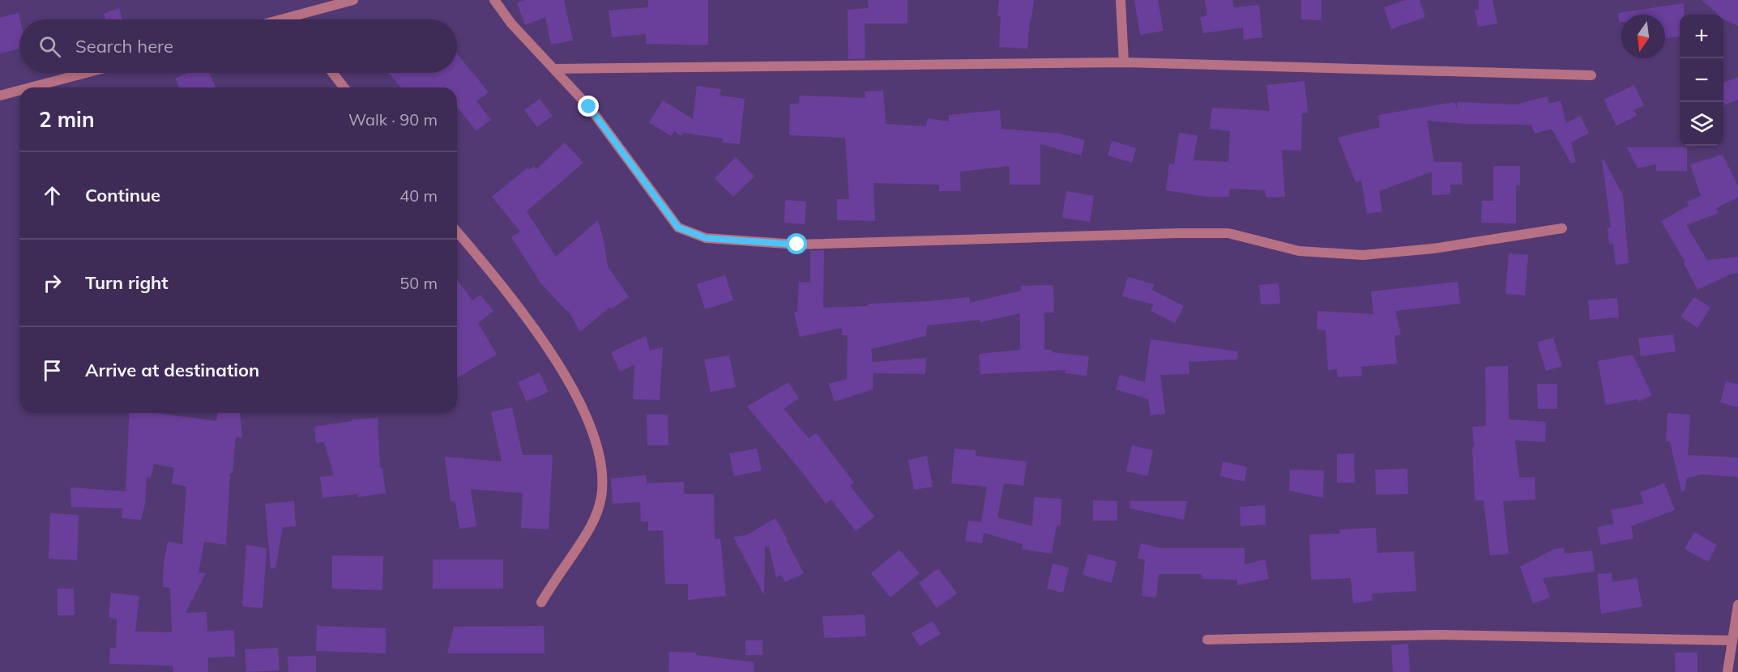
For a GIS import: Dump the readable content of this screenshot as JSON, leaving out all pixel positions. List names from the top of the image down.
{
  "north": "bottom",
  "page": {
    "map_buttons": ["+", "−"],
    "search": "Search here",
    "heading": ["2 min", "Walk · 90 m"],
    "list": [
      ["Continue", "40 m"],
      ["Turn right", "50 m"],
      "Arrive at destination"
    ]
  }
}
